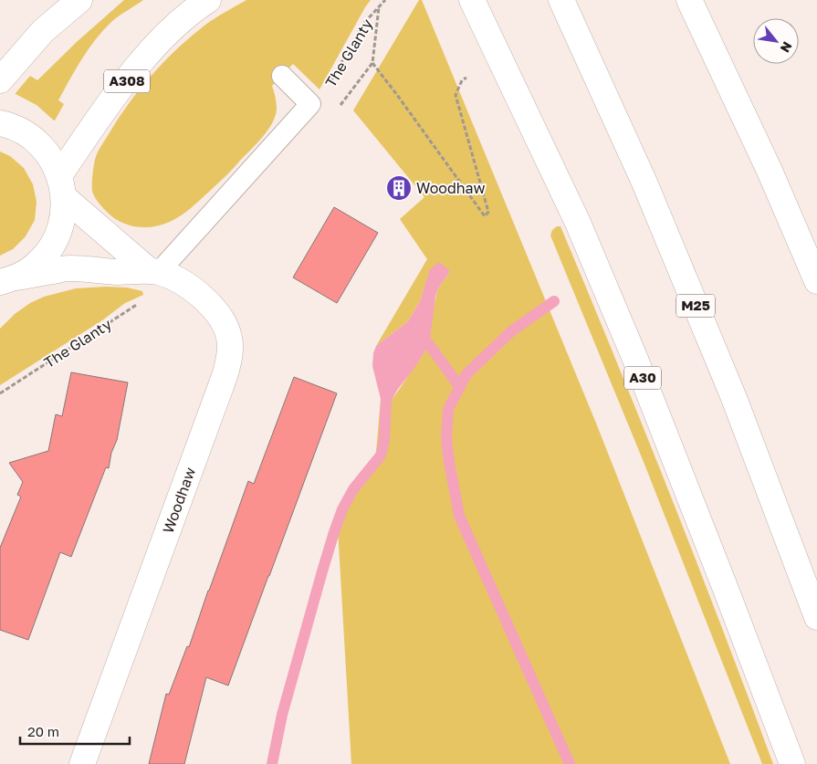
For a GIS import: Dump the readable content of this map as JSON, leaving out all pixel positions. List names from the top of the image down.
{
  "streets": {
    "main road": [
      "A308",
      "M25",
      "A30",
      "Woodhaw"
    ],
    "path": ["The Glanty"]
  },
  "crossings": [
    ["A308", "Woodhaw"]
  ],
  "places": {
    "building": ["Woodhaw"]
  },
  "scale_bar": "20 m",
  "north": "bottom right"
}
